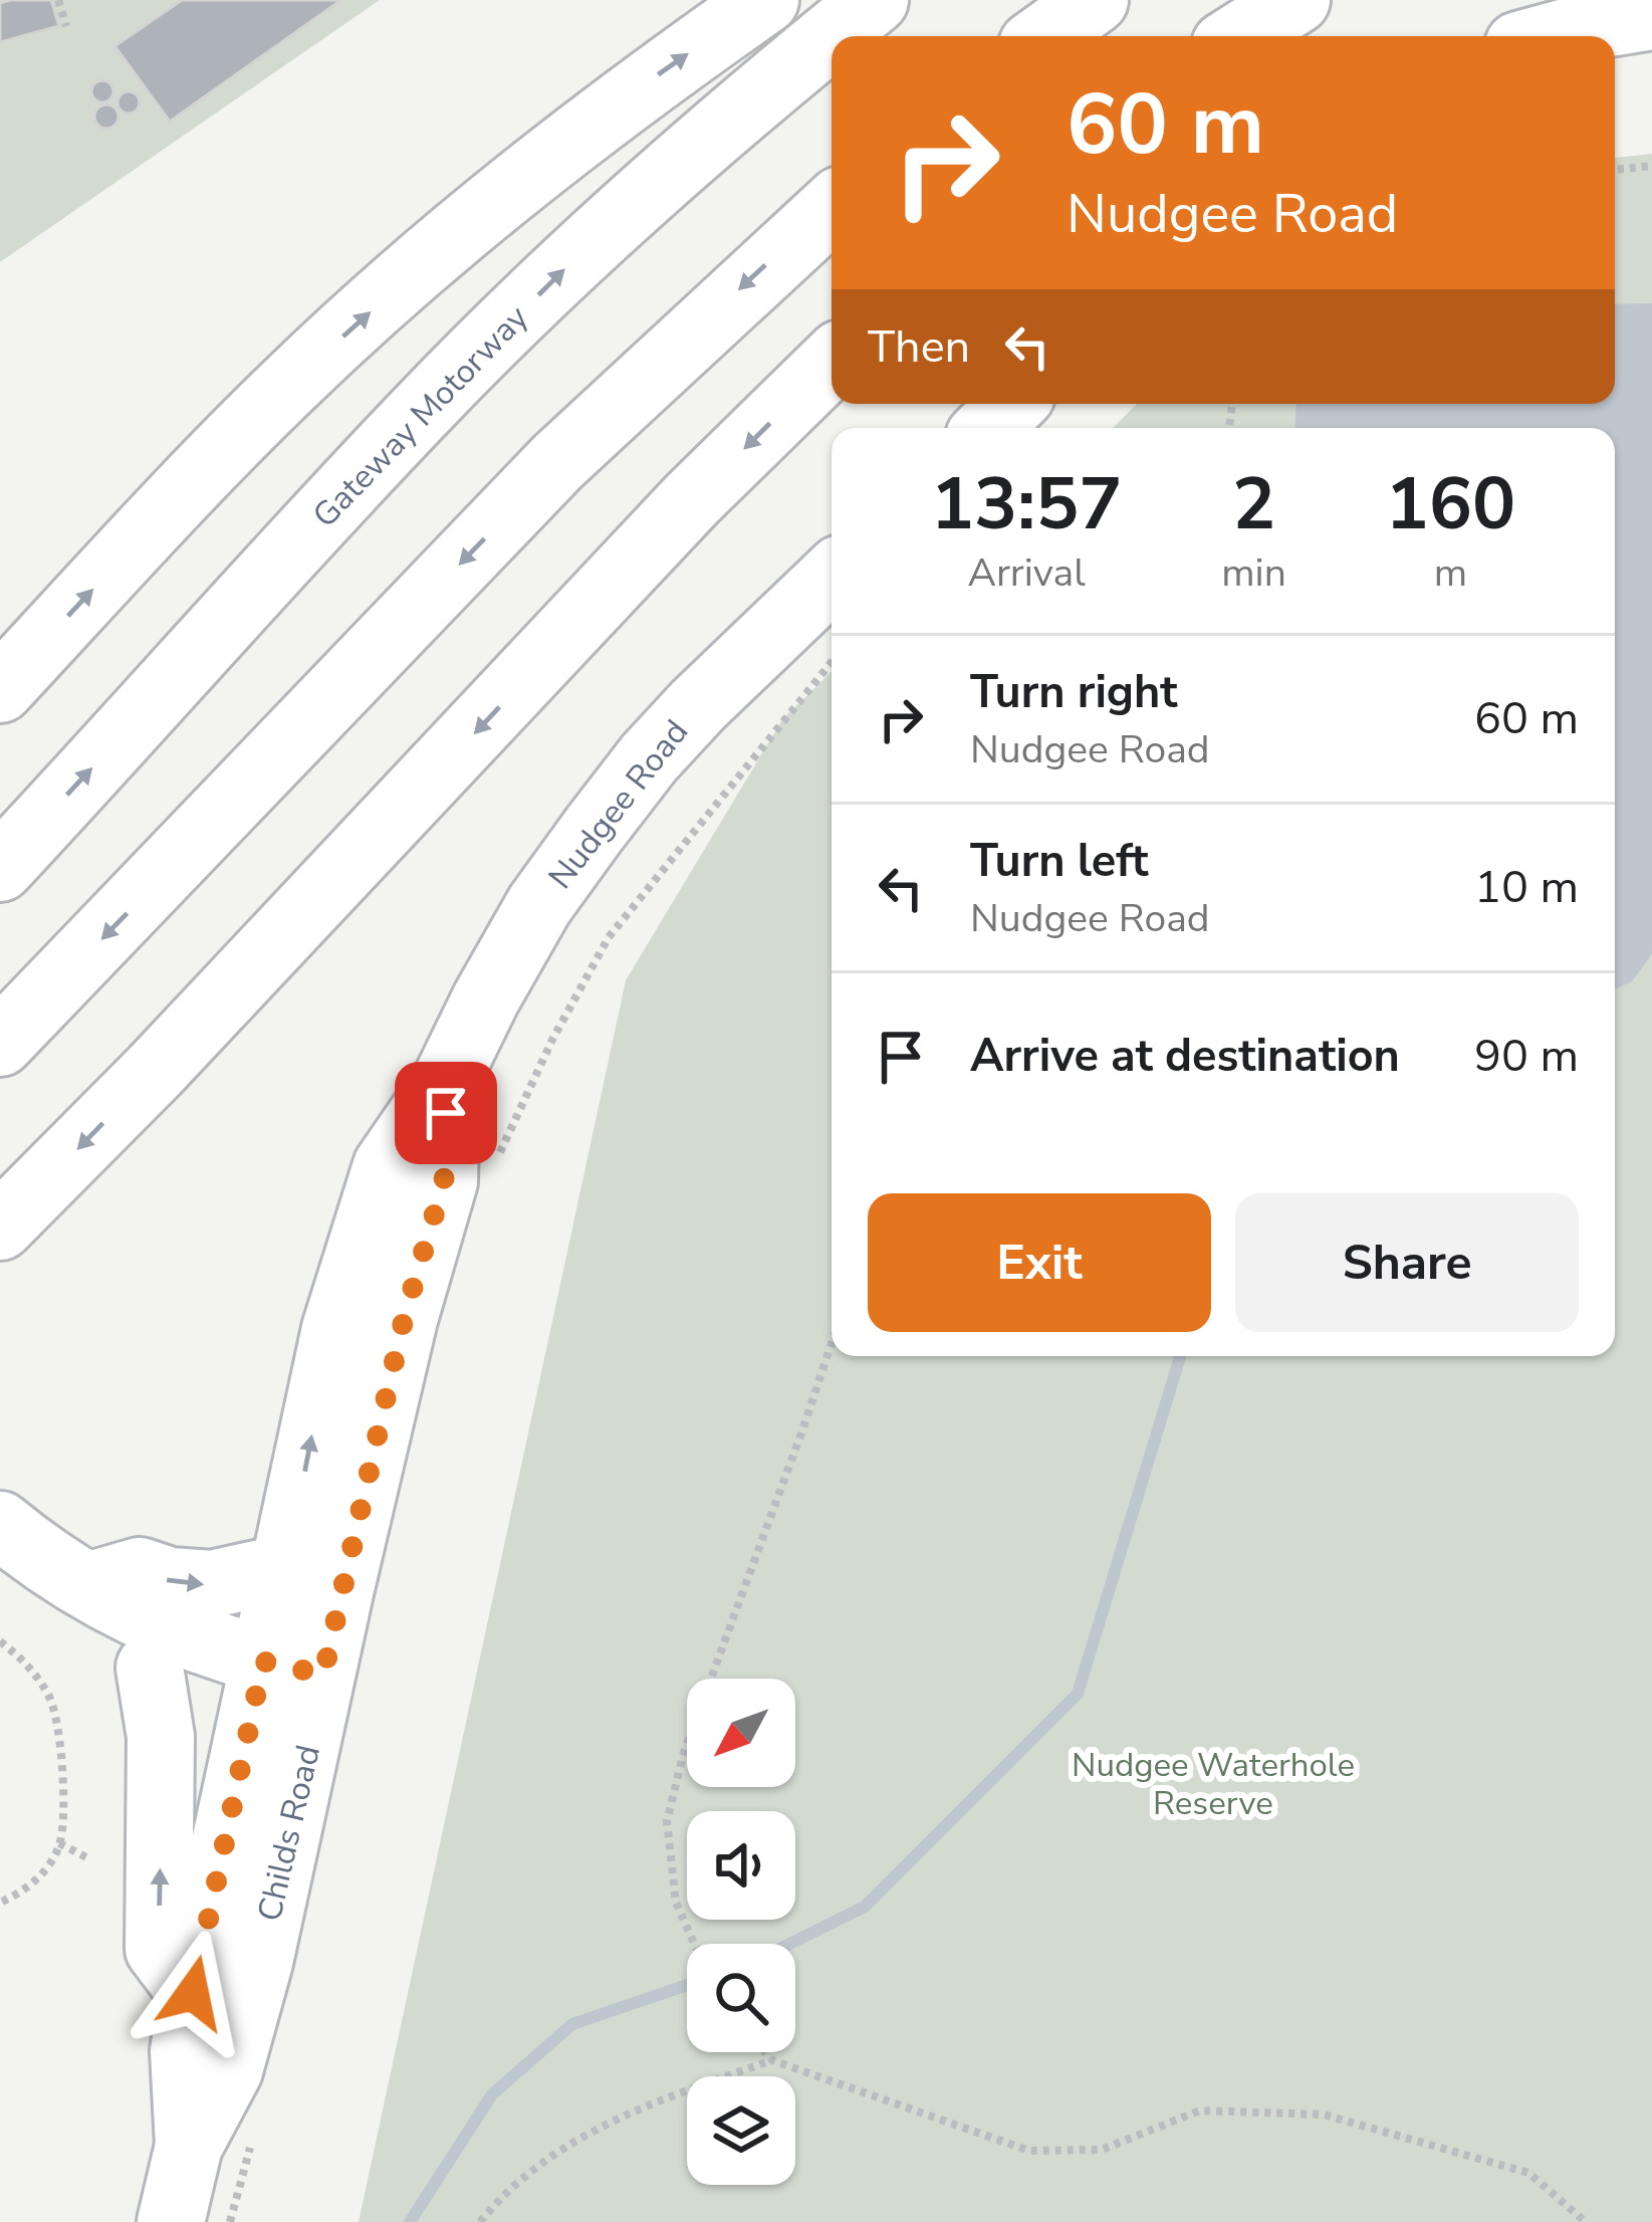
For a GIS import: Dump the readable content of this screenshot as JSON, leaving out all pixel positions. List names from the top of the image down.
{
  "streets": {
    "main road": ["Gateway Motorway", "Nudgee Road", "Childs Road"]
  },
  "crossings": [
    ["Nudgee Road", "Childs Road"]
  ],
  "parks": ["Nudgee Waterhole Reserve"],
  "north": "bottom left",
  "page": {
    "turn": ["60 m", "Nudgee Road"],
    "then": "Then",
    "eta": [
      "13:57",
      "Arrival",
      "2",
      "min",
      "160",
      "m"
    ],
    "list": [
      {
        "name": "Turn right",
        "note": "Nudgee Road",
        "value": "60 m"
      },
      {
        "name": "Turn left",
        "note": "Nudgee Road",
        "value": "10 m"
      },
      {
        "name": "Arrive at destination",
        "value": "90 m"
      }
    ],
    "buttons": ["Exit", "Share"]
  }
}
